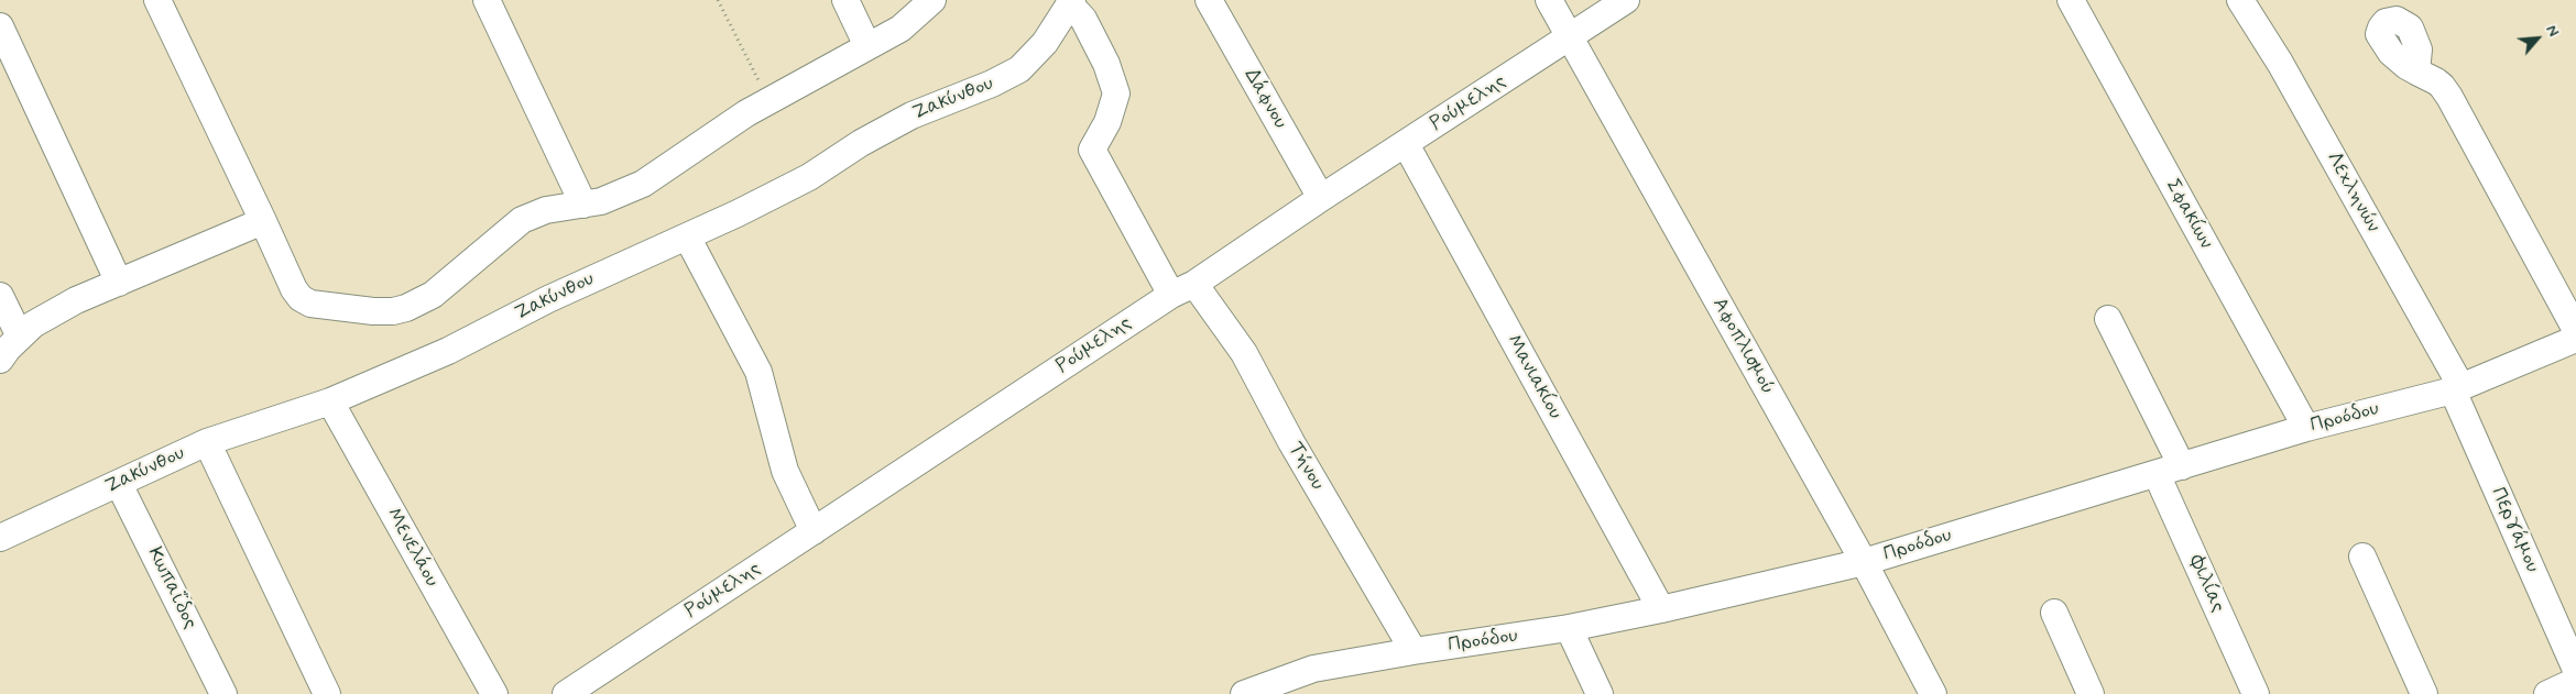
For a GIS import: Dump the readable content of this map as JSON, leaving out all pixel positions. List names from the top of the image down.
{
  "streets": {
    "street": [
      "Ζακύνθου",
      "Δάφνου",
      "Ρούμελης",
      "Λεχληνών",
      "Σφακίων",
      "Αφοπλισμού",
      "Μανιακίου",
      "Προόδου",
      "Τήνου",
      "Περγάμου",
      "Μενελάου",
      "Φιλίας",
      "Κωπαΐδος"
    ]
  },
  "crossings": [
    ["Ζακύνθου", "Τήνου"],
    ["Ζακύνθου", "Μενελάου"],
    ["Ζακύνθου", "Κωπαΐδος"],
    ["Δάφνου", "Ρούμελης"],
    ["Ρούμελης", "Αφοπλισμού"],
    ["Ρούμελης", "Μανιακίου"],
    ["Ρούμελης", "Τήνου"],
    ["Λεχληνών", "Προόδου"],
    ["Λεχληνών", "Περγάμου"],
    ["Σφακίων", "Προόδου"],
    ["Αφοπλισμού", "Προόδου"],
    ["Μανιακίου", "Προόδου"],
    ["Προόδου", "Τήνου"],
    ["Προόδου", "Περγάμου"],
    ["Προόδου", "Φιλίας"]
  ],
  "north": "top right"
}
